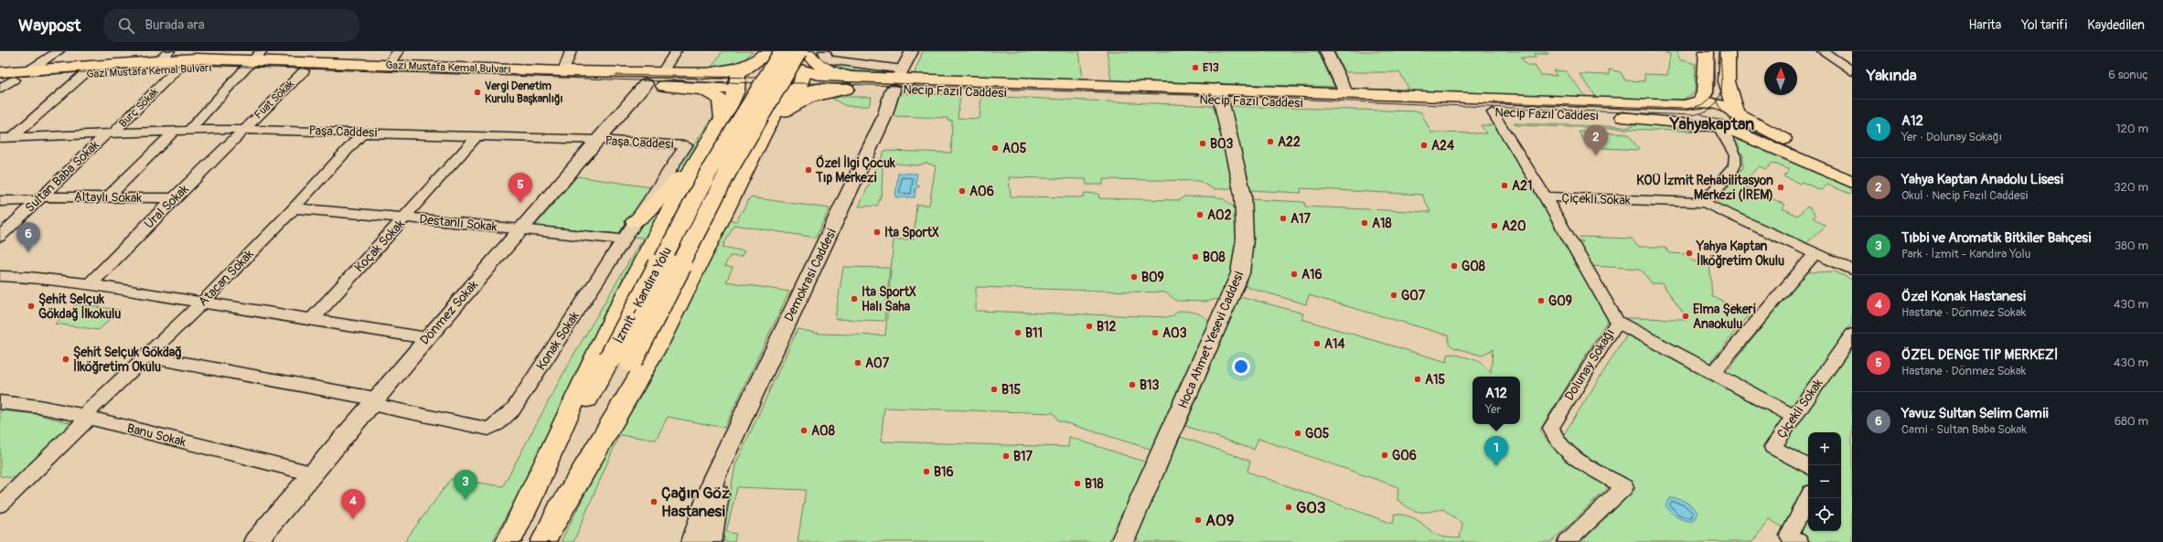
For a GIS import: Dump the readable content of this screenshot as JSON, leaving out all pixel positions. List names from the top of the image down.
{
  "streets": {
    "main road": ["Gazi Mustafa Kemal Bulvarı", "Necip Fazıl Caddesi", "İzmit - Kandıra Yolu"],
    "street": [
      "Fuat Sokak",
      "Burç Sokak",
      "Paşa Caddesi",
      "Sultan Baba Sokak",
      "Altaylı Sokak",
      "Çiçekli Sokak",
      "Ural Sokak",
      "Destanlı Sokak",
      "Koçak Sokak",
      "Demokrasi Caddesi",
      "Atacan Sokak",
      "Dönmez Sokak",
      "Hoca Ahmet Yesevi Caddesi",
      "Konak Sokak",
      "Dolunay Sokağı",
      "Banu Sokak"
    ]
  },
  "crossings": [
    ["Gazi Mustafa Kemal Bulvarı", "Necip Fazıl Caddesi"],
    ["Gazi Mustafa Kemal Bulvarı", "Fuat Sokak"],
    ["Gazi Mustafa Kemal Bulvarı", "Burç Sokak"],
    ["Gazi Mustafa Kemal Bulvarı", "Dönmez Sokak"],
    ["Necip Fazıl Caddesi", "Demokrasi Caddesi"],
    ["Necip Fazıl Caddesi", "Hoca Ahmet Yesevi Caddesi"],
    ["Necip Fazıl Caddesi", "Dolunay Sokağı"],
    ["Fuat Sokak", "Paşa Caddesi"],
    ["Fuat Sokak", "Ural Sokak"],
    ["Burç Sokak", "Paşa Caddesi"],
    ["Burç Sokak", "Sultan Baba Sokak"],
    ["Paşa Caddesi", "Sultan Baba Sokak"],
    ["Paşa Caddesi", "Ural Sokak"],
    ["Paşa Caddesi", "Koçak Sokak"],
    ["Paşa Caddesi", "Atacan Sokak"],
    ["Paşa Caddesi", "Dönmez Sokak"],
    ["Paşa Caddesi", "Konak Sokak"],
    ["Sultan Baba Sokak", "Altaylı Sokak"],
    ["Altaylı Sokak", "Ural Sokak"],
    ["Çiçekli Sokak", "Dolunay Sokağı"],
    ["Destanlı Sokak", "Koçak Sokak"],
    ["Destanlı Sokak", "Atacan Sokak"],
    ["Destanlı Sokak", "Dönmez Sokak"],
    ["Destanlı Sokak", "Konak Sokak"],
    ["Atacan Sokak", "Konak Sokak"],
    ["Atacan Sokak", "Banu Sokak"],
    ["Dönmez Sokak", "Konak Sokak"],
    ["Dönmez Sokak", "Banu Sokak"]
  ],
  "districts": ["Yahyakaptan"],
  "places": [
    "E13",
    "Vergi Denetim Kurulu Başkanlığı",
    "A22",
    "B03",
    "A24",
    "A05",
    "Özel İlgi Çocuk Tıp Merkezi",
    "A21",
    "KOÜ İzmit Rehabilitasyon Merkezi (İREM)",
    "A06",
    "A02",
    "A17",
    "A18",
    "A20",
    "Ita SportX",
    "Yahya Kaptan İlköğretim Okulu",
    "B08",
    "G08",
    "A16",
    "B09",
    "G07",
    "Ita SportX Halı Saha",
    "G09",
    "Şehit Selçuk Gökdağ İlkokulu",
    "Elma Şekeri Anaokulu",
    "B12",
    "B11",
    "A03",
    "A14",
    "Şehit Selçuk Gökdağ İlköğretim Okulu",
    "A07",
    "A15",
    "B13",
    "B15",
    "A08",
    "G05",
    "G06",
    "B17",
    "B16",
    "B18",
    "Çağın Göz Hastanesi",
    "G03",
    "A09"
  ],
  "north": "top",
  "page": {
    "header": "Waypost",
    "search": "Burada ara",
    "nav": ["Harita", "Yol tarifi", "Kaydedilen"],
    "heading": ["Yakında", "6 sonuç"],
    "list": [
      {
        "mark": "1",
        "name": "A12",
        "note": "Yer · Dolunay Sokağı",
        "value": "120 m"
      },
      {
        "mark": "2",
        "name": "Yahya Kaptan Anadolu Lisesi",
        "note": "Okul · Necip Fazıl Caddesi",
        "value": "320 m"
      },
      {
        "mark": "3",
        "name": "Tıbbi ve Aromatik Bitkiler Bahçesi",
        "note": "Park · İzmit - Kandıra Yolu",
        "value": "380 m"
      },
      {
        "mark": "4",
        "name": "Özel Konak Hastanesi",
        "note": "Hastane · Dönmez Sokak",
        "value": "430 m"
      },
      {
        "mark": "5",
        "name": "ÖZEL DENGE TIP MERKEZİ",
        "note": "Hastane · Dönmez Sokak",
        "value": "430 m"
      },
      {
        "mark": "6",
        "name": "Yavuz Sultan Selim Camii",
        "note": "Cami · Sultan Baba Sokak",
        "value": "680 m"
      }
    ],
    "pins": [
      "2",
      "5",
      "6",
      "1",
      "3",
      "4"
    ],
    "popup": ["A12", "Yer"],
    "map_buttons": ["+", "−"]
  }
}
